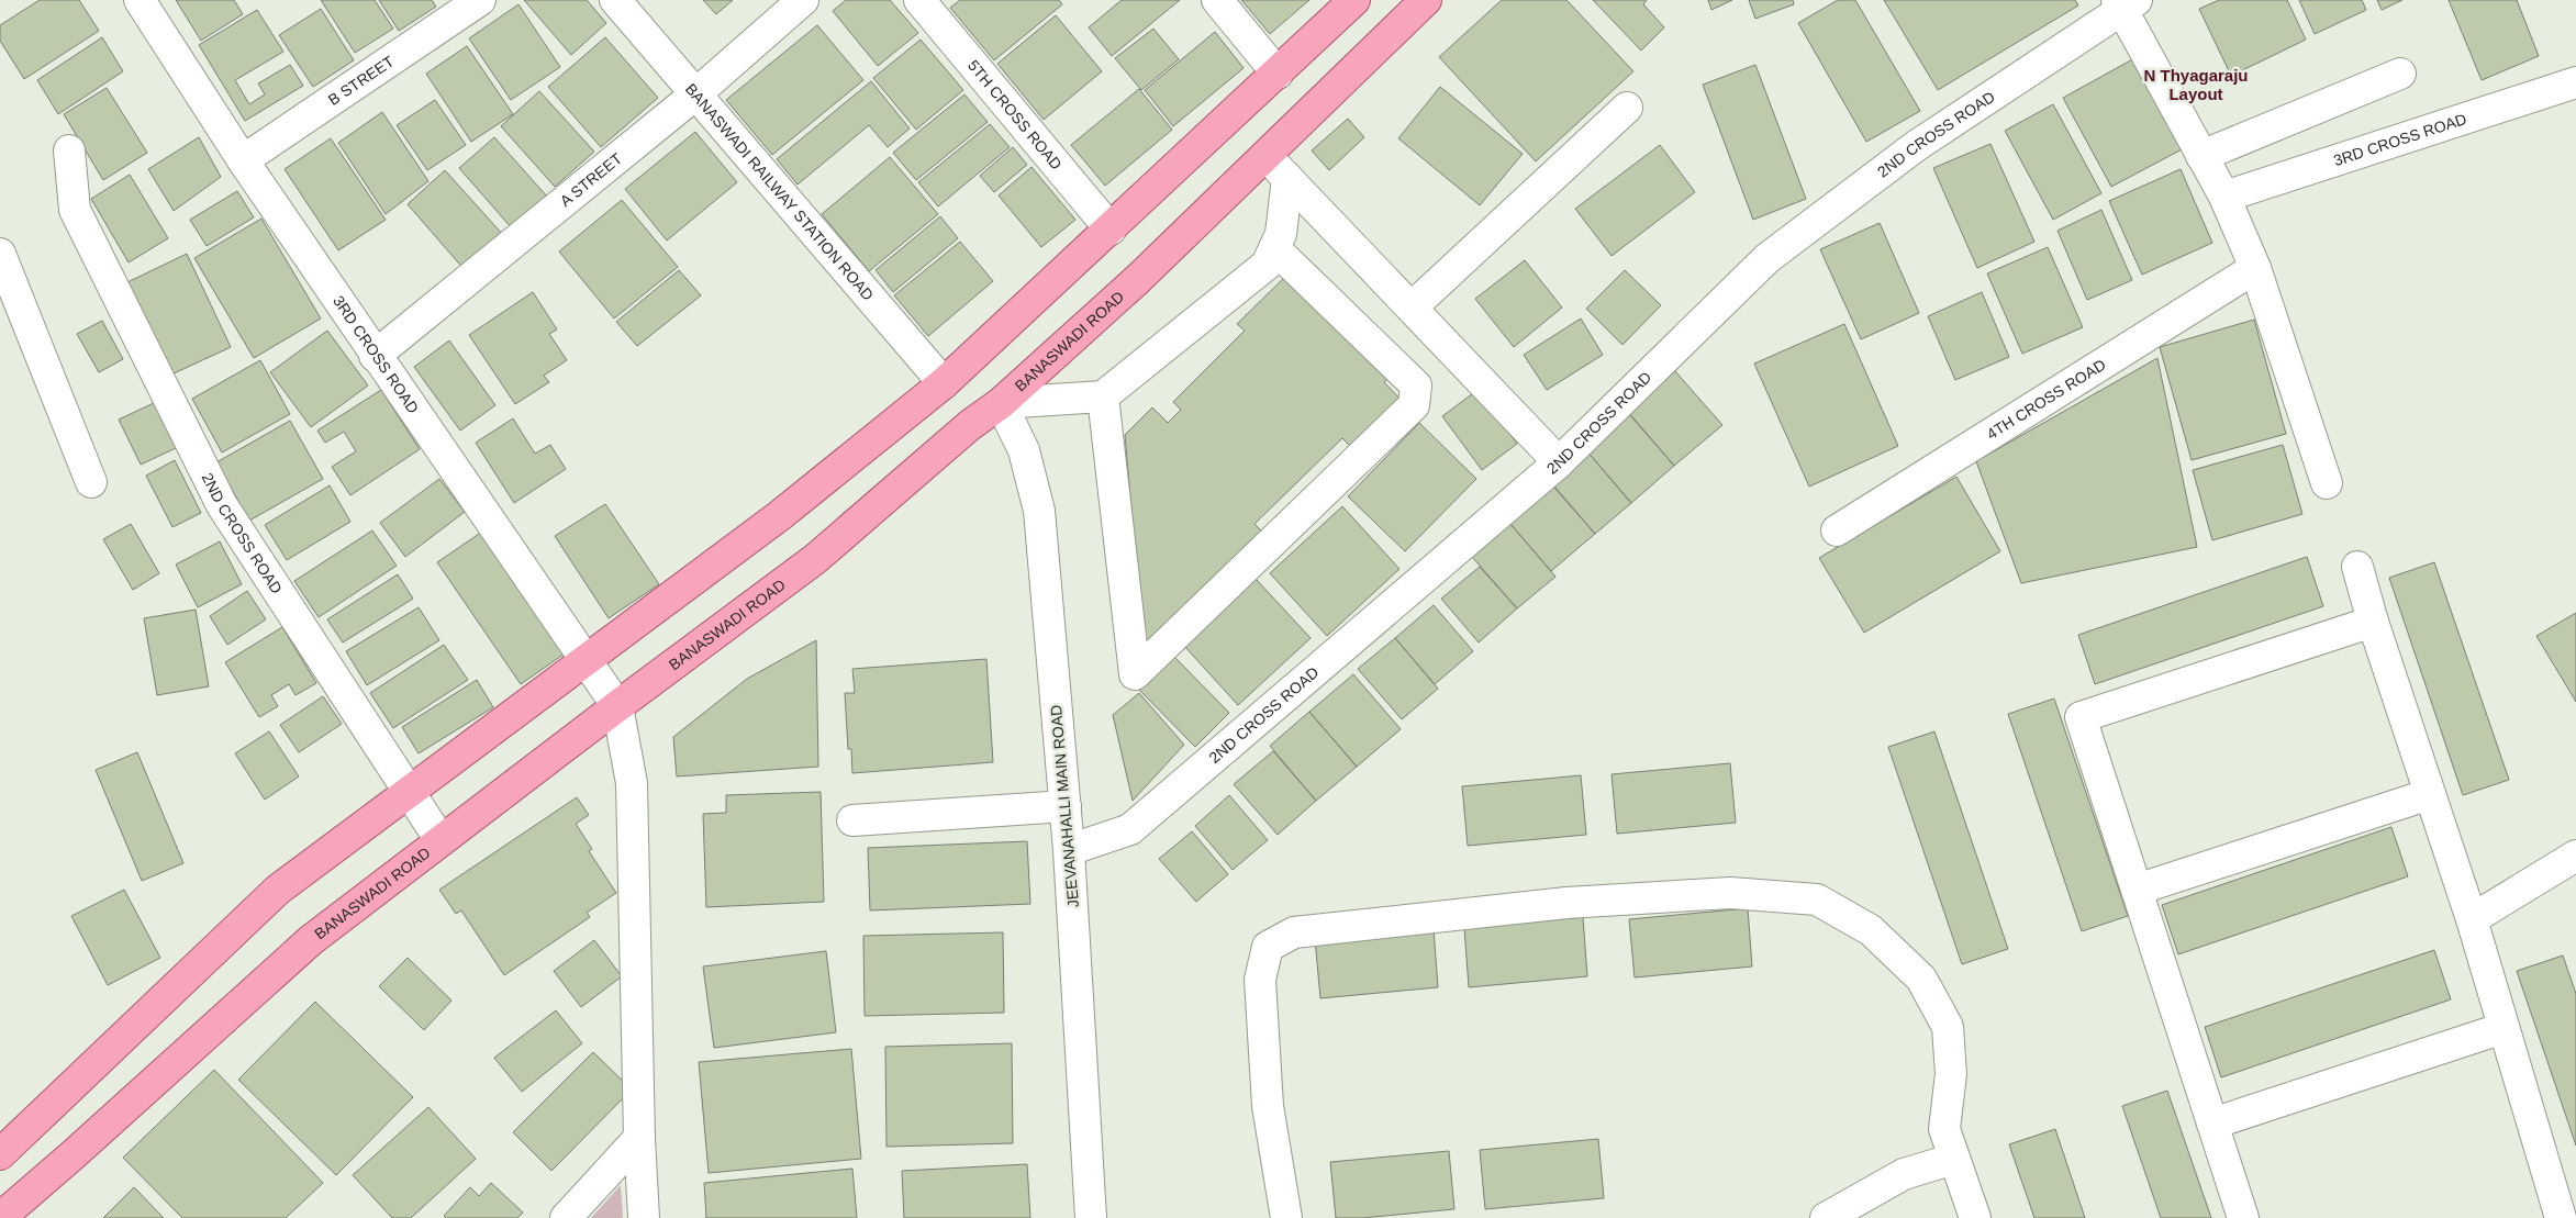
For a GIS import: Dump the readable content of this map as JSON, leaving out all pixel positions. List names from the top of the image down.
{
  "streets": {
    "main road": ["BANASWADI ROAD"],
    "street": [
      "B STREET",
      "5TH CROSS ROAD",
      "2ND CROSS ROAD",
      "3RD CROSS ROAD",
      "A STREET",
      "BANASWADI RAILWAY STATION ROAD",
      "4TH CROSS ROAD",
      "JEEVANAHALLI MAIN ROAD"
    ]
  },
  "crossings": [
    ["B STREET", "3RD CROSS ROAD"],
    ["2ND CROSS ROAD", "BANASWADI ROAD"],
    ["2ND CROSS ROAD", "JEEVANAHALLI MAIN ROAD"],
    ["3RD CROSS ROAD", "A STREET"],
    ["3RD CROSS ROAD", "BANASWADI ROAD"],
    ["A STREET", "BANASWADI RAILWAY STATION ROAD"],
    ["BANASWADI ROAD", "JEEVANAHALLI MAIN ROAD"]
  ],
  "districts": ["N Thyagaraju Layout"]
}
